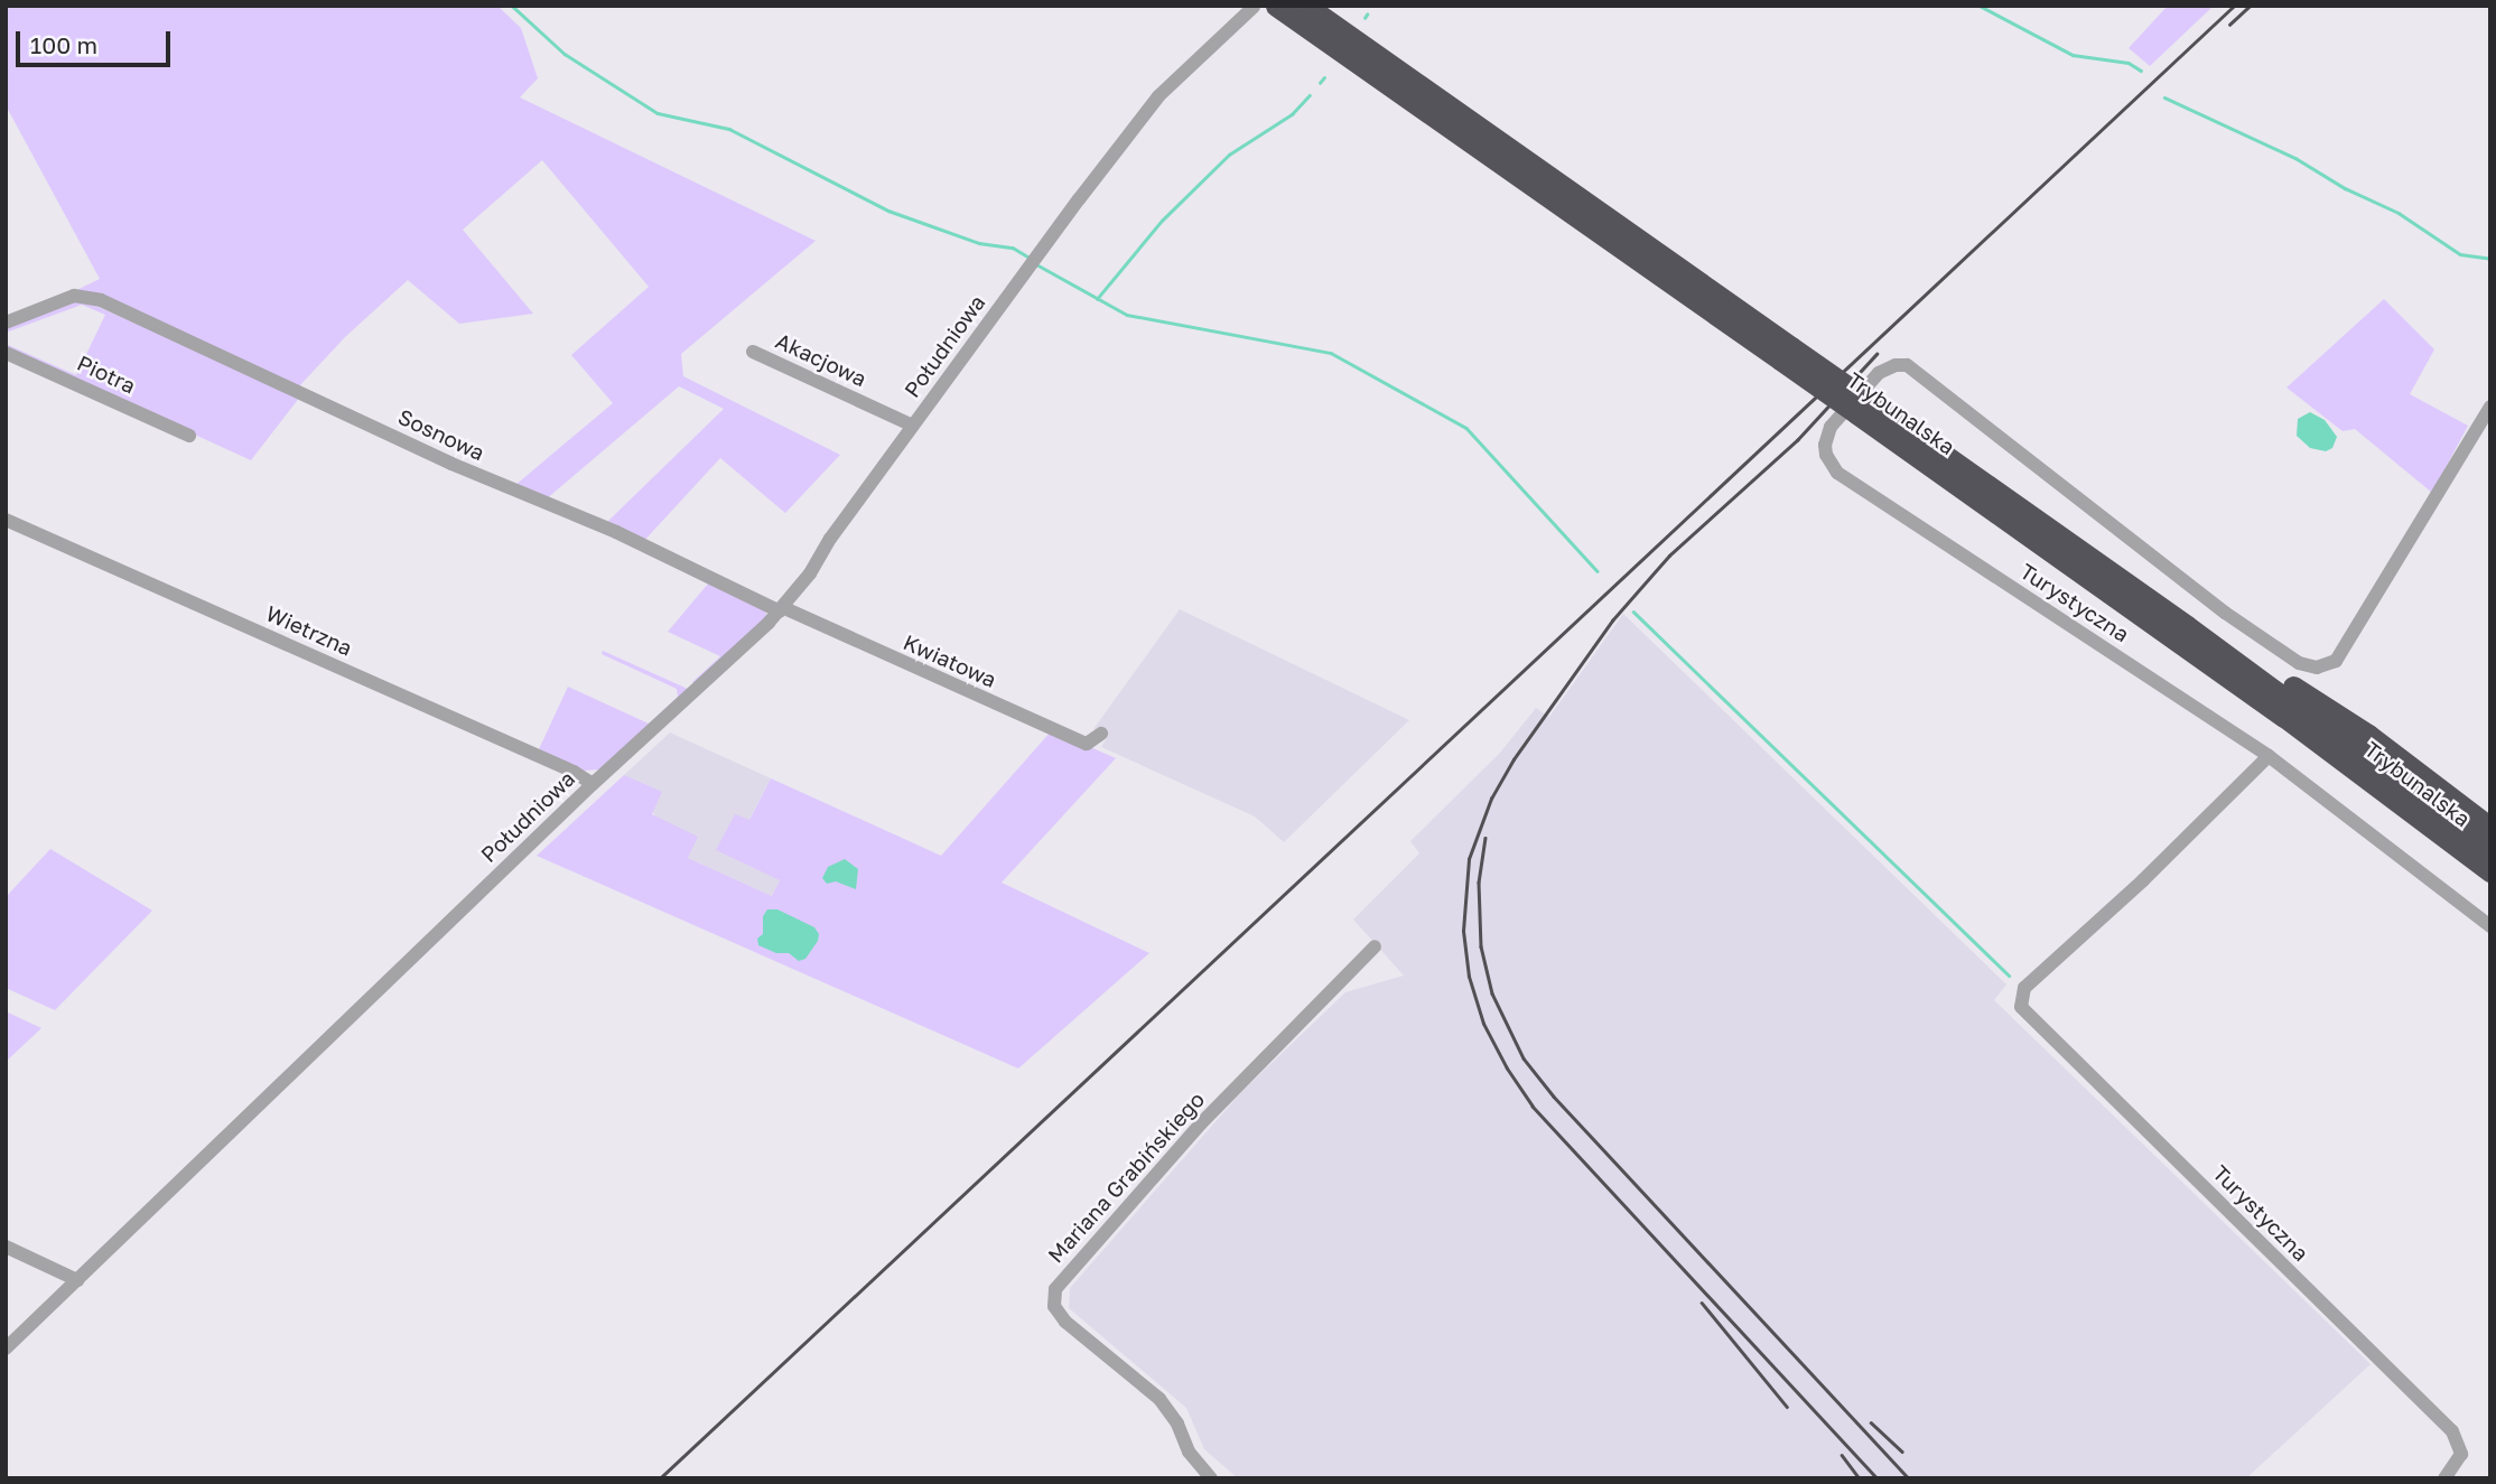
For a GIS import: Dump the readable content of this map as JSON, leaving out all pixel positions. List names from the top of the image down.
{
  "streets": {
    "highway": ["Trybunalska"],
    "street": [
      "Południowa",
      "Akacjowa",
      "Piotra",
      "Sosnowa",
      "Turystyczna",
      "Wietrzna",
      "Kwiatowa",
      "Mariana Grabińskiego"
    ]
  },
  "crossings": [
    ["Południowa", "Akacjowa"],
    ["Południowa", "Sosnowa"],
    ["Południowa", "Wietrzna"],
    ["Południowa", "Kwiatowa"],
    ["Sosnowa", "Kwiatowa"]
  ],
  "scale_bar": "100 m"
}
